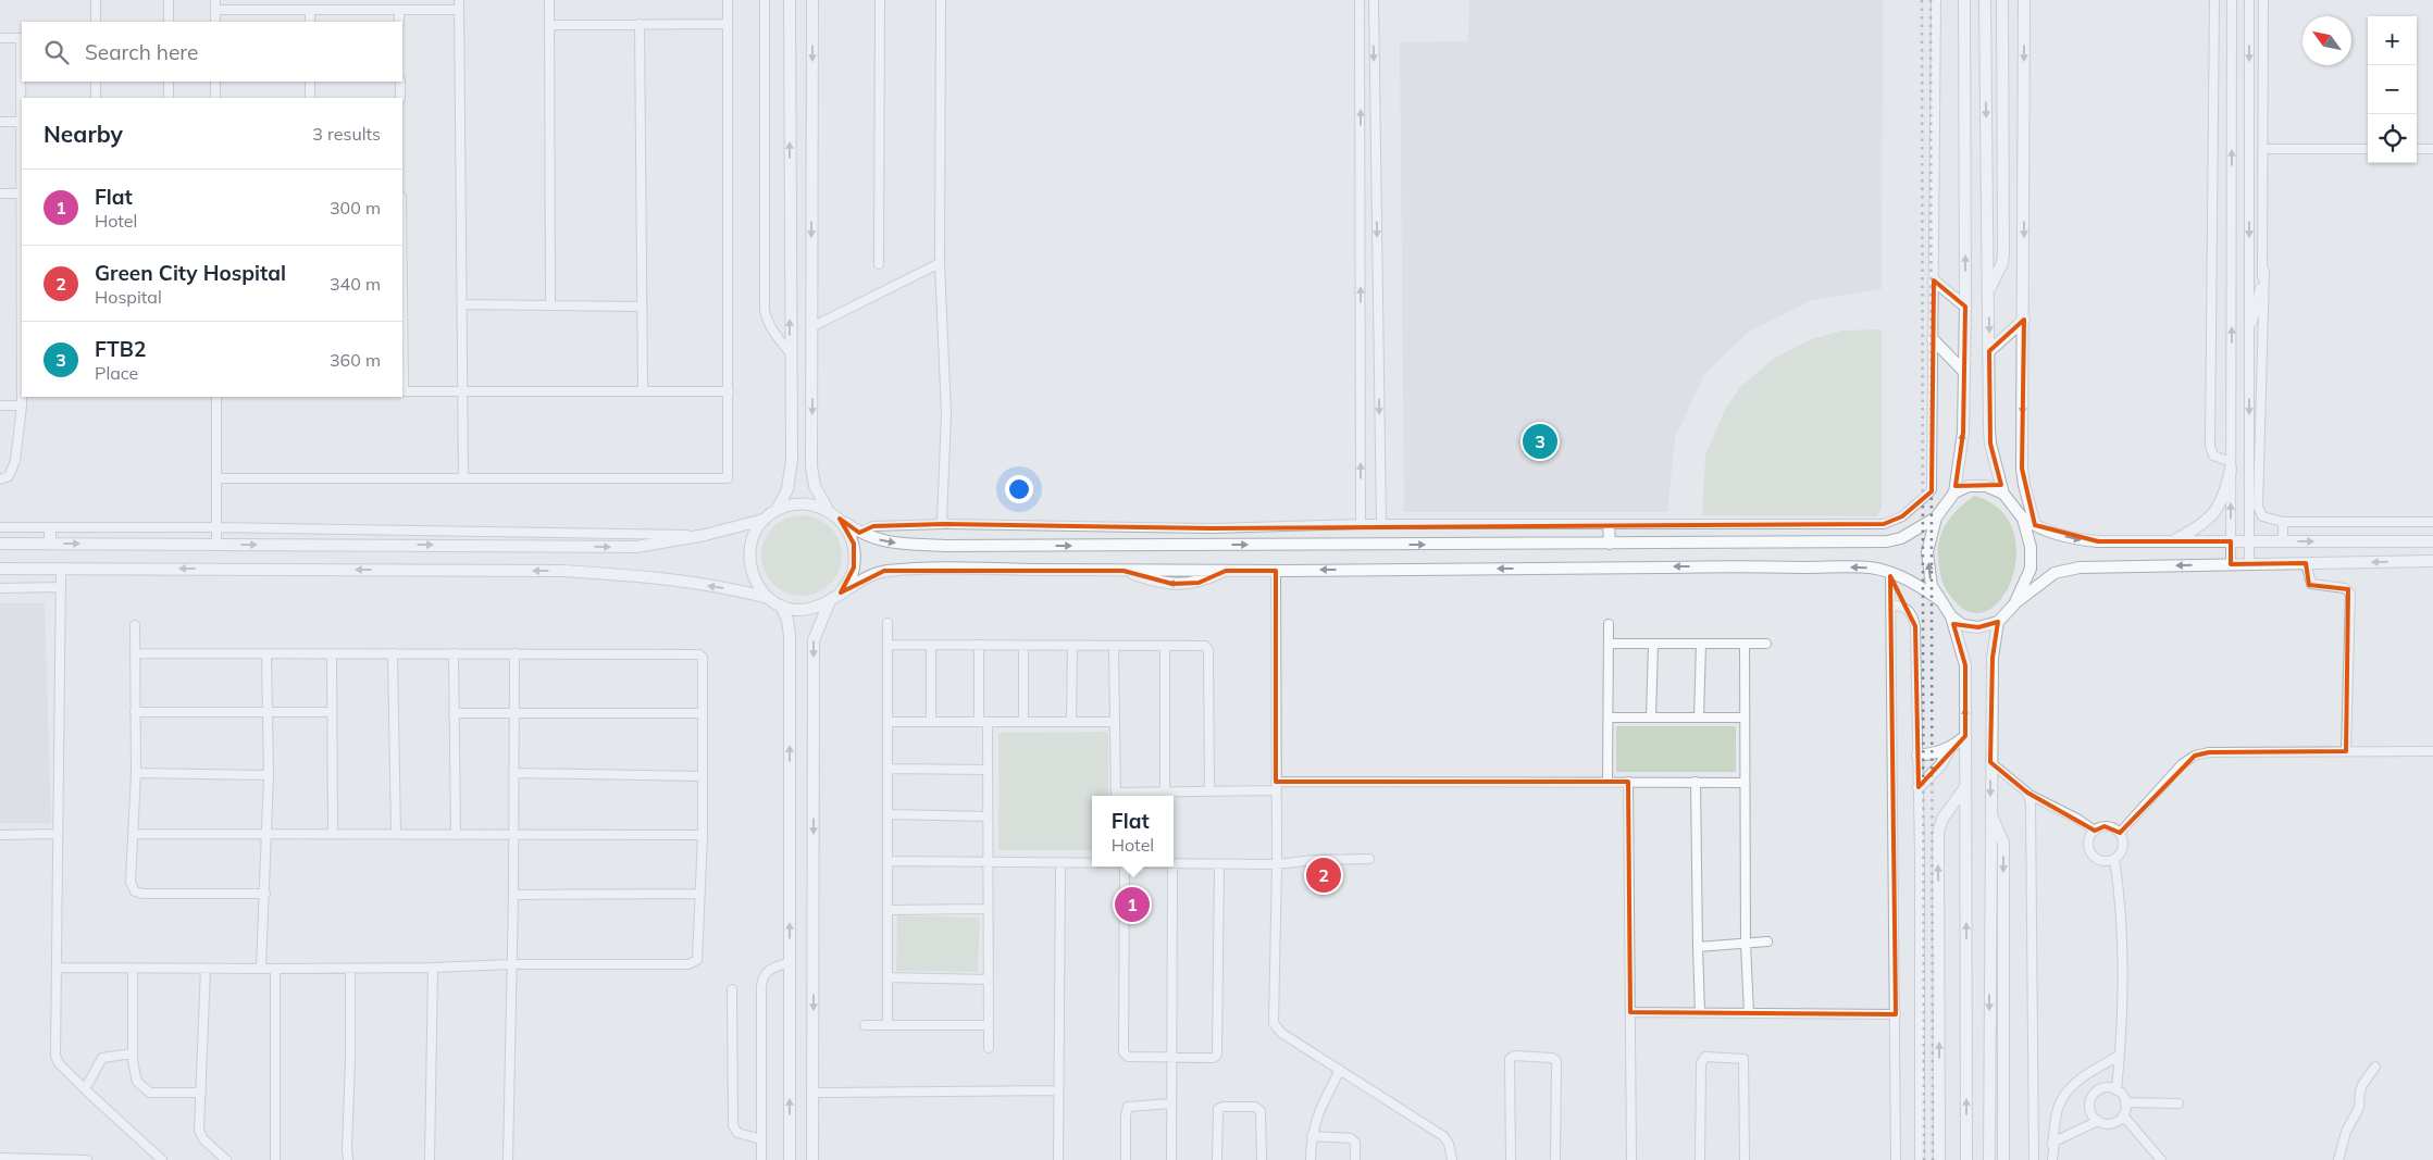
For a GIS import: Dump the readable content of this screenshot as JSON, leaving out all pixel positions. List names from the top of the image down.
{
  "north": "top left",
  "page": {
    "map_buttons": ["+", "−"],
    "search": "Search here",
    "heading": ["Nearby", "3 results"],
    "list": [
      {
        "mark": "1",
        "name": "Flat",
        "note": "Hotel",
        "value": "300 m"
      },
      {
        "mark": "2",
        "name": "Green City Hospital",
        "note": "Hospital",
        "value": "340 m"
      },
      {
        "mark": "3",
        "name": "FTB2",
        "note": "Place",
        "value": "360 m"
      }
    ],
    "pins": ["3", "2", "1"],
    "popup": ["Flat", "Hotel"]
  }
}
